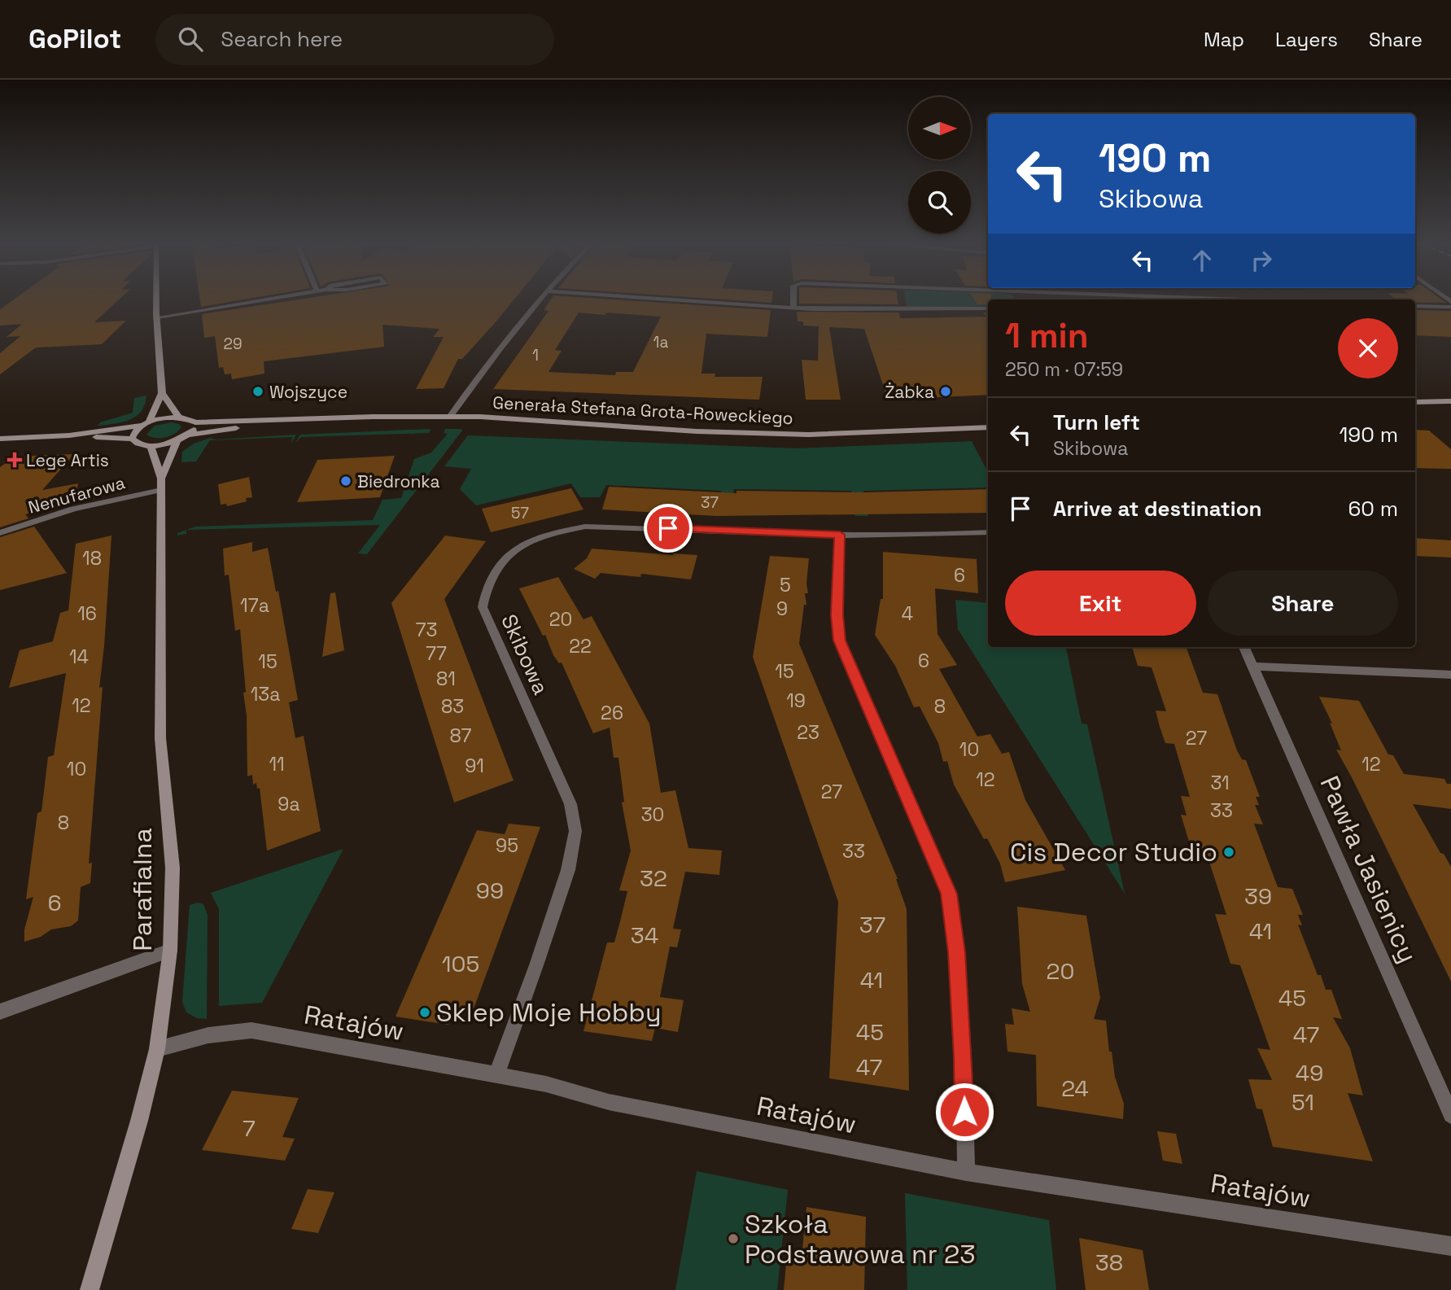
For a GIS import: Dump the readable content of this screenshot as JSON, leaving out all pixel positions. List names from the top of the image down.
{
  "streets": {
    "street": [
      "Generała Stefana Grota-Roweckiego",
      "Nenufarowa",
      "Skibowa",
      "Pawła Jasienicy",
      "Parafialna",
      "Ratajów"
    ]
  },
  "crossings": [
    ["Generała Stefana Grota-Roweckiego", "Parafialna"],
    ["Nenufarowa", "Parafialna"],
    ["Skibowa", "Ratajów"],
    ["Parafialna", "Ratajów"]
  ],
  "places": {
    "other": [
      "Wojszyce",
      "Żabka",
      "Biedronka",
      "Cis Decor Studio",
      "Sklep Moje Hobby",
      "Szkoła Podstawowa nr 23"
    ],
    "health": ["Lege Artis"]
  },
  "house_numbers": [
    "1a",
    "29",
    "1",
    "37",
    "57",
    "18",
    "6",
    "5",
    "17a",
    "9",
    "16",
    "4",
    "20",
    "73",
    "22",
    "77",
    "14",
    "6",
    "15",
    "15",
    "81",
    "13a",
    "19",
    "12",
    "83",
    "8",
    "26",
    "23",
    "87",
    "27",
    "10",
    "11",
    "12",
    "91",
    "10",
    "12",
    "31",
    "27",
    "9a",
    "33",
    "30",
    "8",
    "95",
    "33",
    "32",
    "99",
    "39",
    "6",
    "37",
    "41",
    "34",
    "105",
    "20",
    "41",
    "45",
    "45",
    "47",
    "47",
    "49",
    "24",
    "51",
    "7",
    "38"
  ],
  "north": "right",
  "page": {
    "header": "GoPilot",
    "search": "Search here",
    "nav": ["Map", "Layers", "Share"],
    "turn": ["190 m", "Skibowa"],
    "heading": ["1 min", "250 m · 07:59"],
    "list": [
      {
        "name": "Turn left",
        "note": "Skibowa",
        "value": "190 m"
      },
      {
        "name": "Arrive at destination",
        "value": "60 m"
      }
    ],
    "buttons": ["Exit", "Share"]
  }
}
